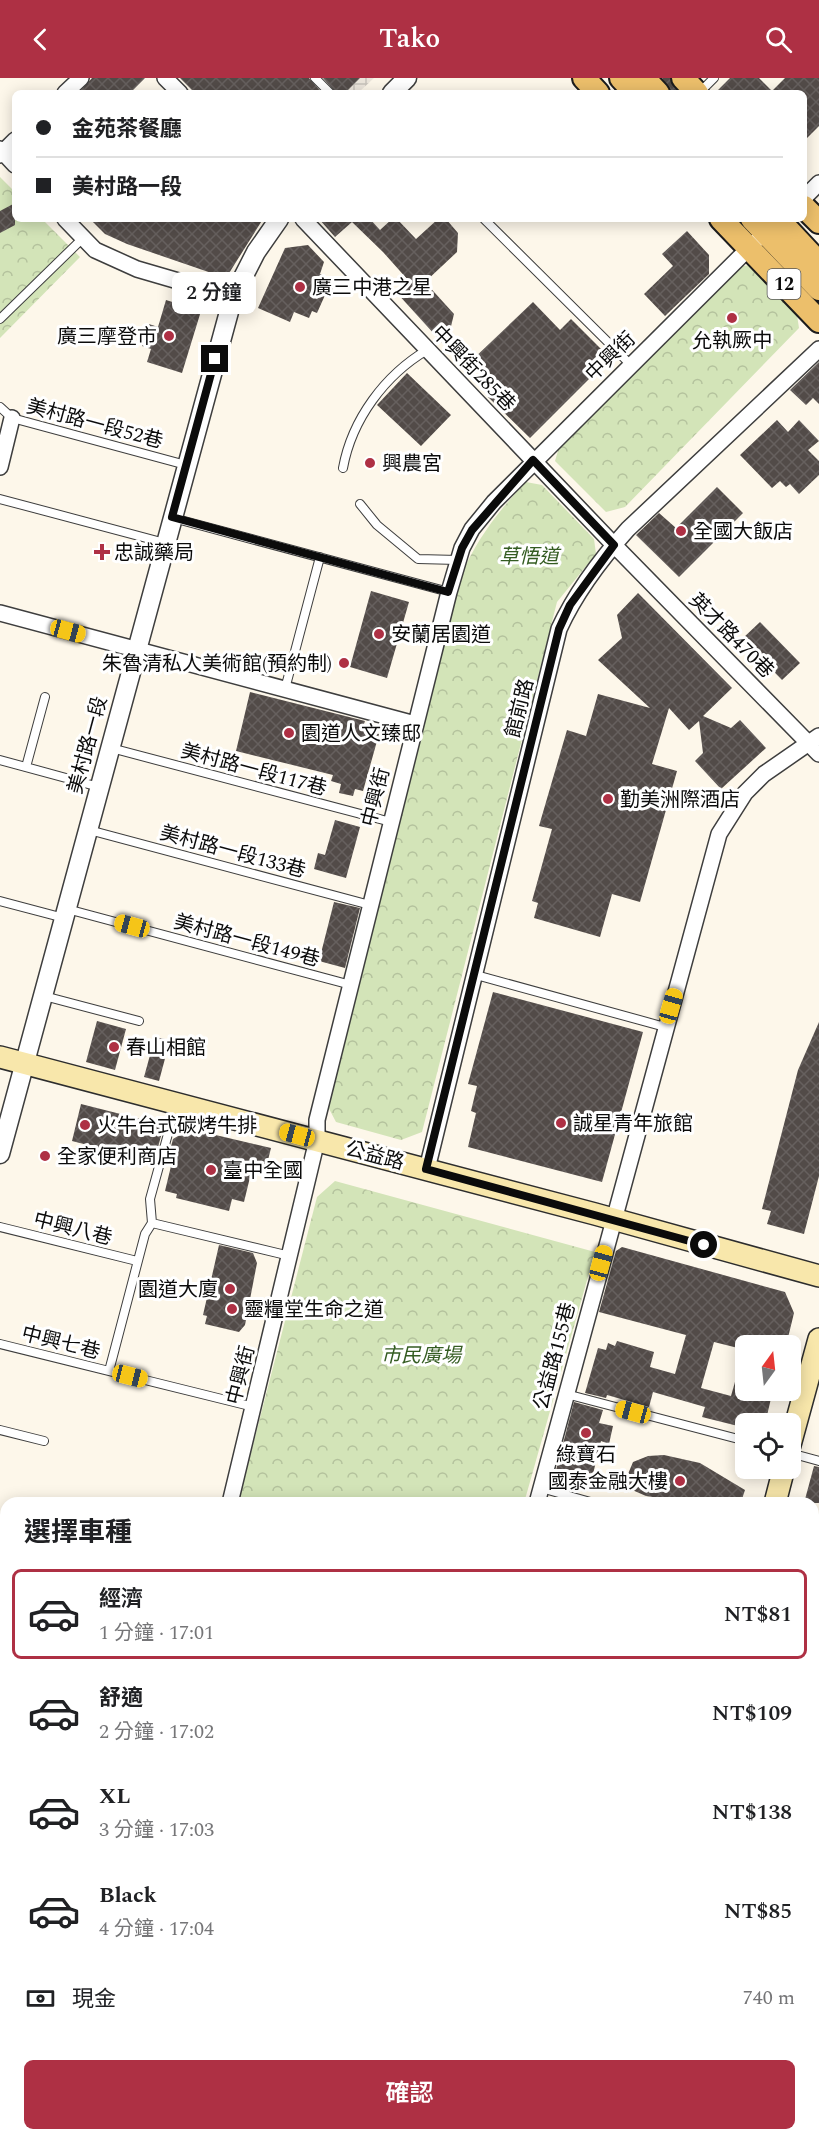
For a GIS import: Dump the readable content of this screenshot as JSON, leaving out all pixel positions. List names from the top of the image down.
{
  "streets": {
    "main road": ["12", "公益路"],
    "street": [
      "中興街",
      "中興街285巷",
      "英才路470巷",
      "館前路",
      "美村路一段",
      "公益路155巷"
    ],
    "lane": [
      "美村路一段52巷",
      "美村路一段117巷",
      "美村路一段133巷",
      "美村路一段149巷",
      "中興八巷",
      "中興七巷"
    ]
  },
  "crossings": [
    ["12", "中興街"],
    ["中興街", "中興街285巷"],
    ["中興街", "美村路一段117巷"],
    ["中興街", "美村路一段133巷"],
    ["中興街", "美村路一段149巷"],
    ["中興街", "公益路"],
    ["中興街", "中興七巷"],
    ["中興街285巷", "英才路470巷"],
    ["中興街285巷", "館前路"],
    ["美村路一段52巷", "美村路一段"],
    ["英才路470巷", "館前路"],
    ["英才路470巷", "公益路155巷"],
    ["館前路", "公益路"],
    ["美村路一段", "美村路一段117巷"],
    ["美村路一段", "美村路一段133巷"],
    ["美村路一段", "美村路一段149巷"],
    ["美村路一段", "公益路"],
    ["公益路", "公益路155巷"]
  ],
  "parks": ["草悟道", "市民廣場"],
  "places": {
    "other": [
      "廣三中港之星",
      "允執厥中",
      "廣三摩登市",
      "興農宮",
      "全國大飯店",
      "安蘭居園道",
      "朱魯清私人美術館(預約制)",
      "園道人文臻邸",
      "勤美洲際酒店",
      "春山相館",
      "誠星青年旅館",
      "火牛台式碳烤牛排",
      "全家便利商店",
      "臺中全國",
      "園道大廈",
      "靈糧堂生命之道",
      "綠寶石",
      "國泰金融大樓"
    ],
    "health": ["忠誠藥局"]
  },
  "north": "top",
  "page": {
    "header": "Tako",
    "banner": ["金苑茶餐廳", "美村路一段"],
    "bubble": "2 分鐘",
    "heading": "選擇車種",
    "list": [
      {
        "name": "經濟",
        "note": "1 分鐘 · 17:01",
        "value": "NT$81"
      },
      {
        "name": "舒適",
        "note": "2 分鐘 · 17:02",
        "value": "NT$109"
      },
      {
        "name": "XL",
        "note": "3 分鐘 · 17:03",
        "value": "NT$138"
      },
      {
        "name": "Black",
        "note": "4 分鐘 · 17:04",
        "value": "NT$85"
      }
    ],
    "pay": ["現金", "740 m"],
    "buttons": "確認"
  }
}
